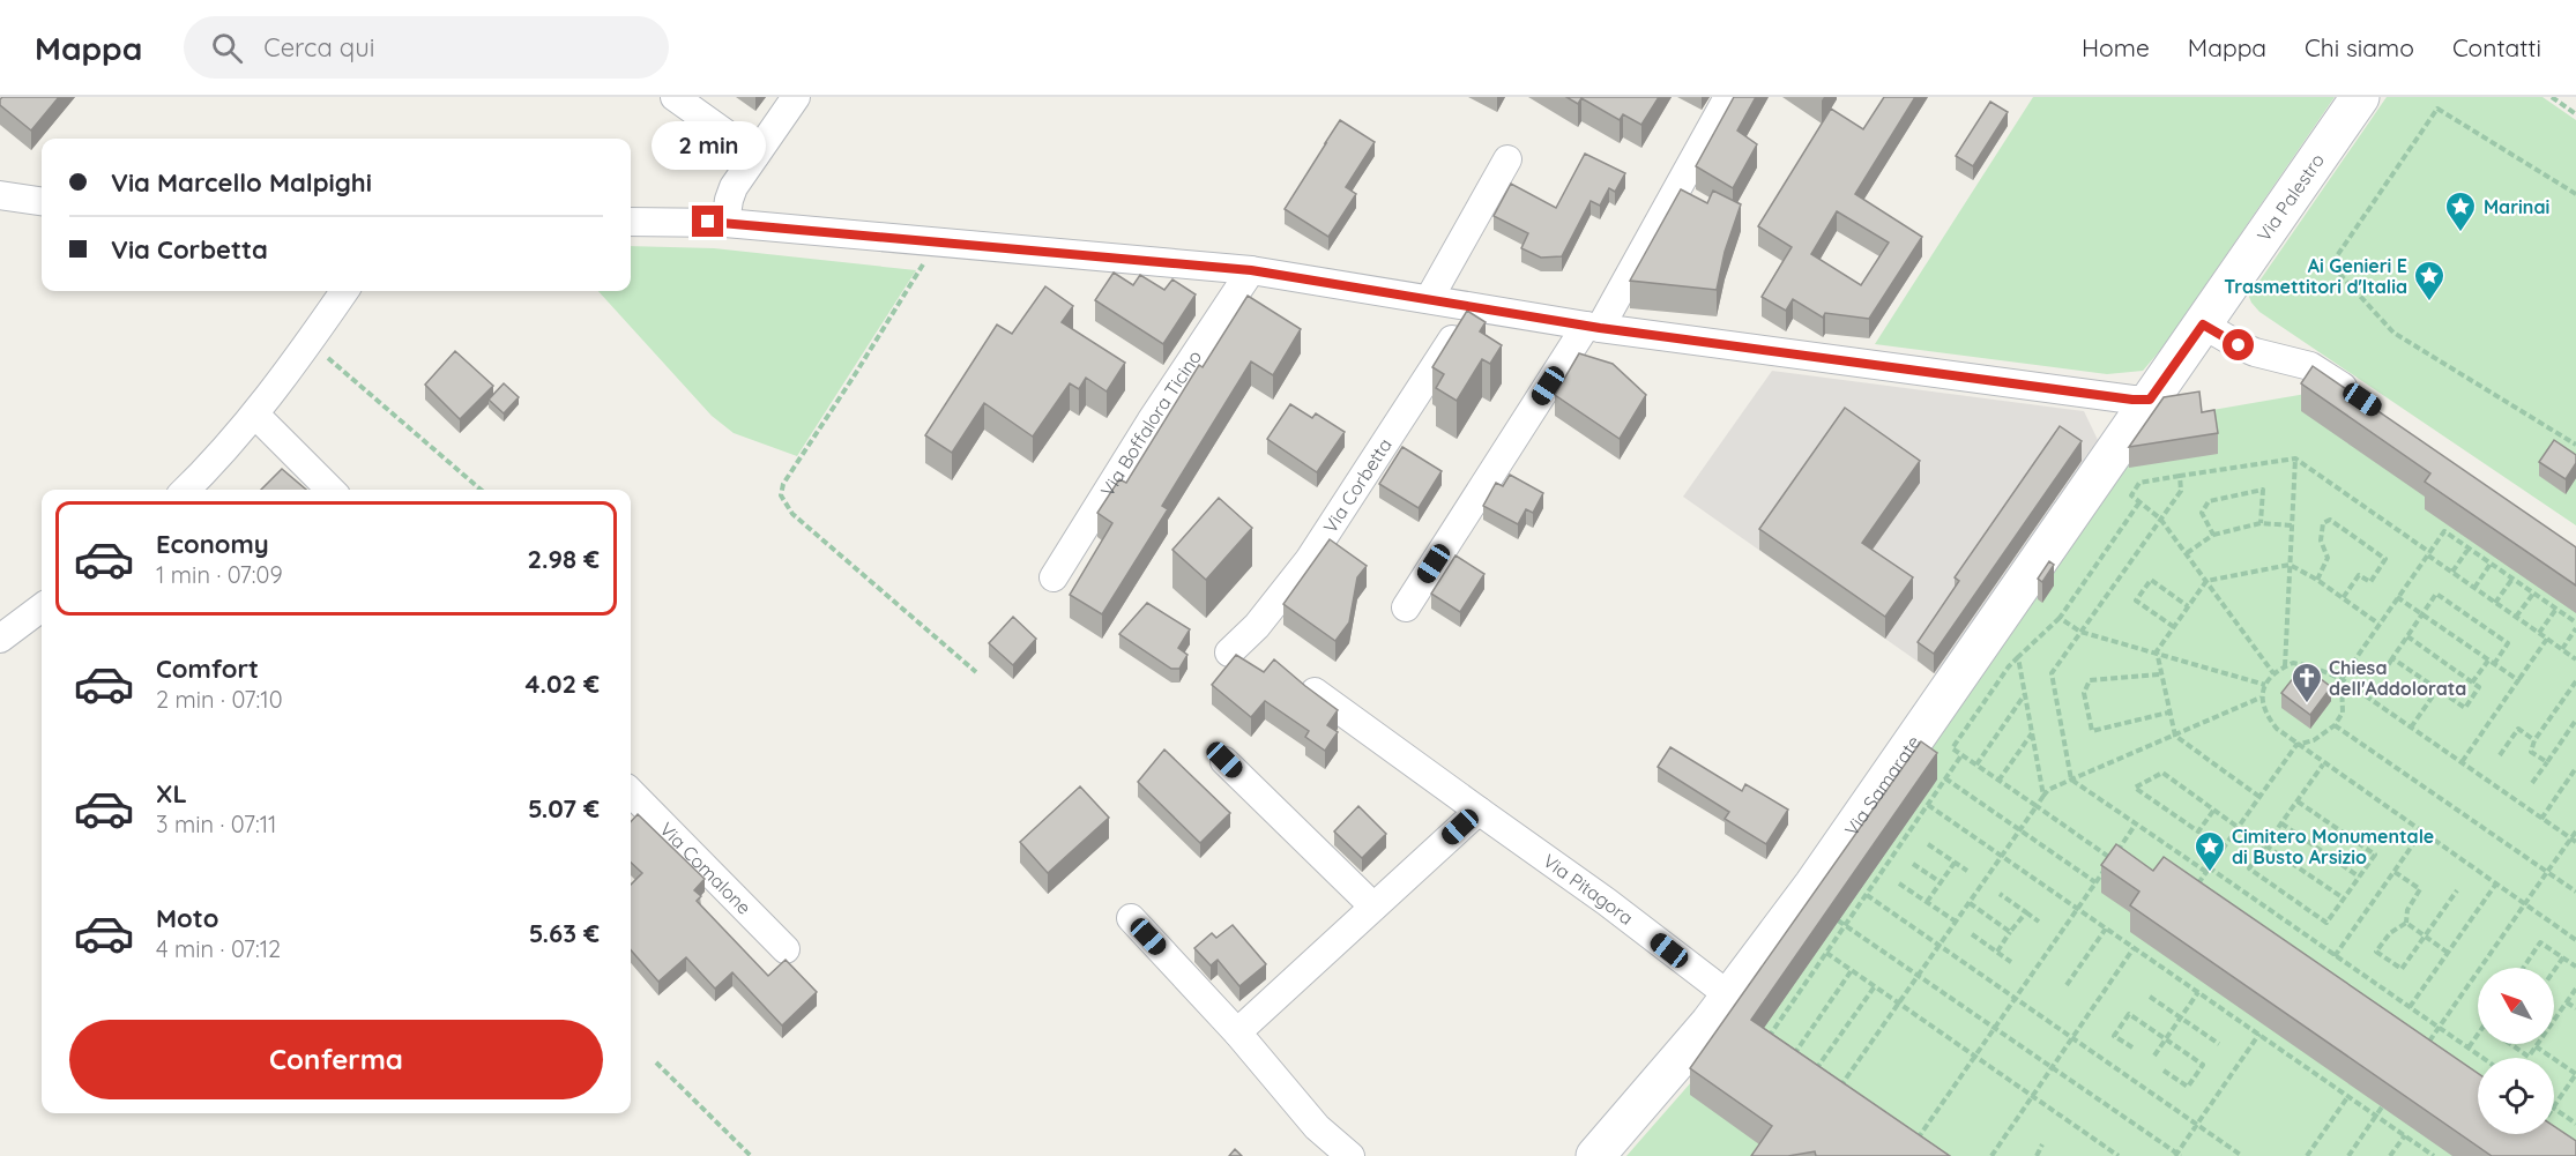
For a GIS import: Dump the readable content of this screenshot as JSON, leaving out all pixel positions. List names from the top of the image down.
{
  "streets": {
    "street": [
      "Via Palestro",
      "Via Boffalora Ticino",
      "Via Corbetta",
      "Via Samarate",
      "Via Comalone",
      "Via Pitagora"
    ]
  },
  "crossings": [
    ["Via Palestro", "Via Samarate"],
    ["Via Samarate", "Via Pitagora"]
  ],
  "places": {
    "place": ["Marinai", "Ai Genieri E Trasmettitori d'Italia", "Cimitero Monumentale di Busto Arsizio"],
    "church": ["Chiesa dell'Addolorata"]
  },
  "north": "top left",
  "page": {
    "header": "Mappa",
    "search": "Cerca qui",
    "nav": [
      "Home",
      "Mappa",
      "Chi siamo",
      "Contatti"
    ],
    "bubble": "2 min",
    "banner": ["Via Marcello Malpighi", "Via Corbetta"],
    "list": [
      {
        "name": "Economy",
        "note": "1 min · 07:09",
        "value": "2.98 €"
      },
      {
        "name": "Comfort",
        "note": "2 min · 07:10",
        "value": "4.02 €"
      },
      {
        "name": "XL",
        "note": "3 min · 07:11",
        "value": "5.07 €"
      },
      {
        "name": "Moto",
        "note": "4 min · 07:12",
        "value": "5.63 €"
      }
    ],
    "buttons": "Conferma"
  }
}
